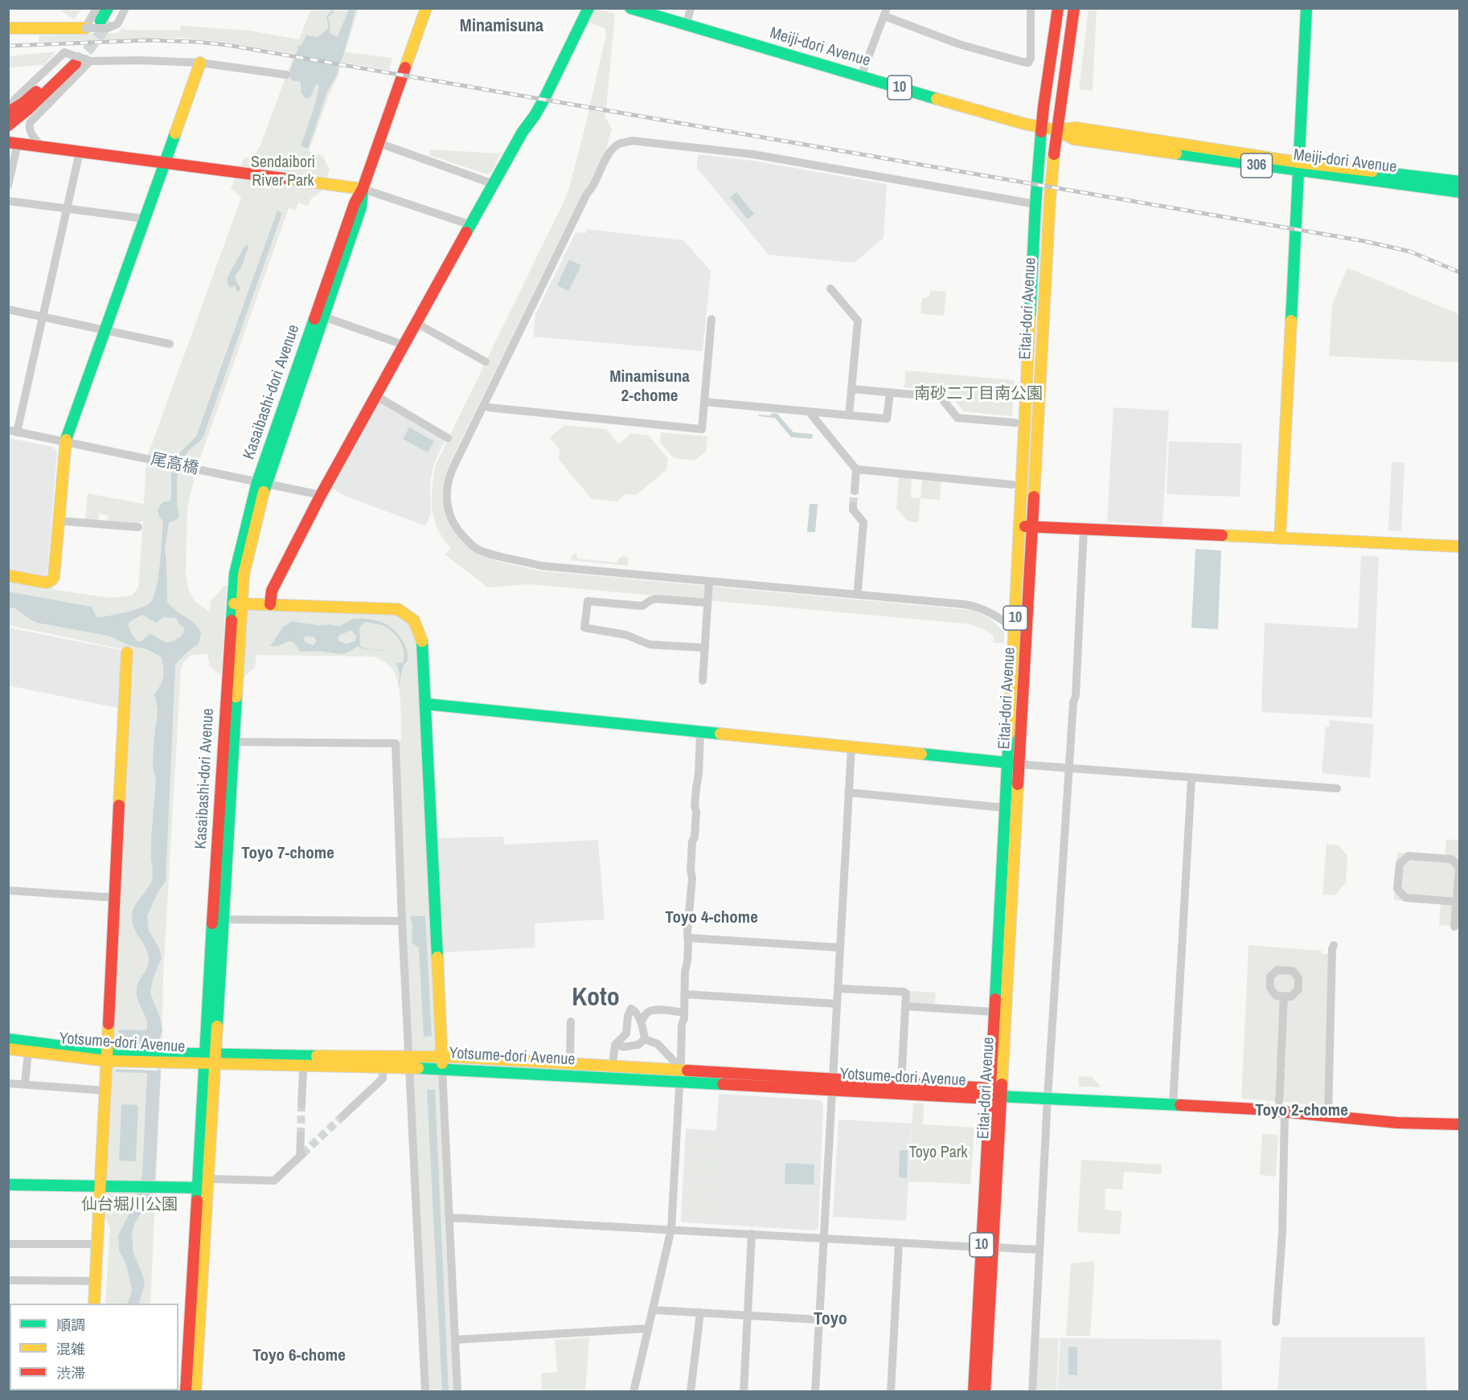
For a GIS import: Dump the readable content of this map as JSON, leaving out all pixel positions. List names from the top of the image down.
{
  "streets": {
    "main road": [
      "Meiji-dori Avenue",
      "10",
      "306",
      "Eitai-dori Avenue",
      "Kasaibashi-dori Avenue",
      "Yotsume-dori Avenue"
    ],
    "street": ["尾高橋"]
  },
  "crossings": [
    ["Meiji-dori Avenue", "Eitai-dori Avenue"],
    ["Eitai-dori Avenue", "Yotsume-dori Avenue"],
    ["Kasaibashi-dori Avenue", "尾高橋"],
    ["Kasaibashi-dori Avenue", "Yotsume-dori Avenue"]
  ],
  "districts": [
    "Minamisuna",
    "Minamisuna 2-chome",
    "Toyo 7-chome",
    "Toyo 4-chome",
    "Koto",
    "Toyo 2-chome",
    "Toyo",
    "Toyo 6-chome"
  ],
  "parks": [
    "Sendaibori River Park",
    "南砂二丁目南公園",
    "Toyo Park",
    "仙台堀川公園"
  ],
  "legend": ["順調", "混雑", "渋滞"]
}
